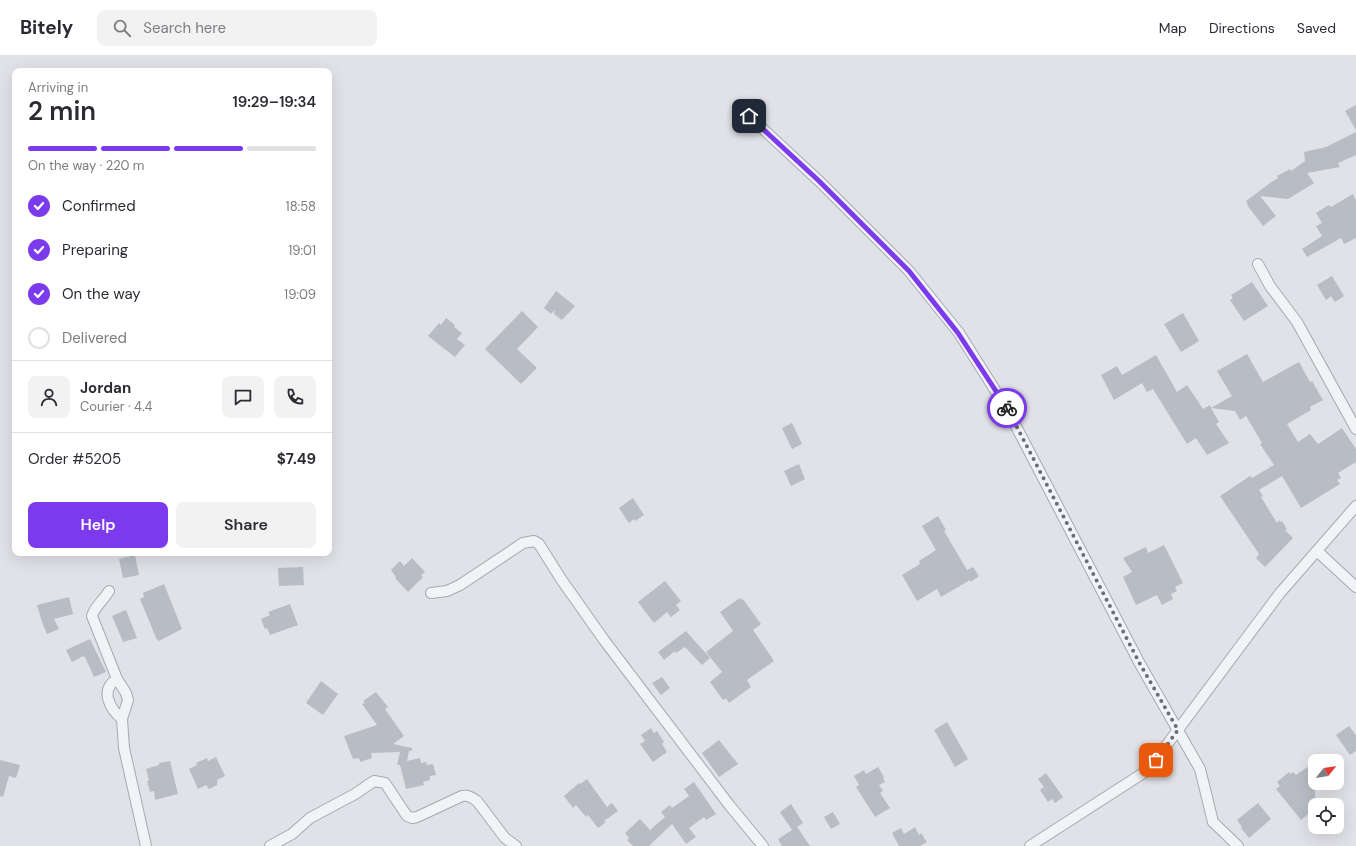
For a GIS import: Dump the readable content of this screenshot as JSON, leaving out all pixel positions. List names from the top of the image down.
{
  "north": "top right",
  "page": {
    "header": "Bitely",
    "search": "Search here",
    "nav": ["Map", "Directions", "Saved"],
    "heading": ["2 min", "Arriving in", "19:29–19:34"],
    "panel": [
      "Jordan",
      "Courier · 4.4",
      "Order #5205",
      "$7.49"
    ],
    "bar": "On the way · 220 m",
    "list": [
      ["Confirmed", "18:58"],
      ["Preparing", "19:01"],
      ["On the way", "19:09"],
      "Delivered"
    ],
    "buttons": ["Help", "Share"]
  }
}
